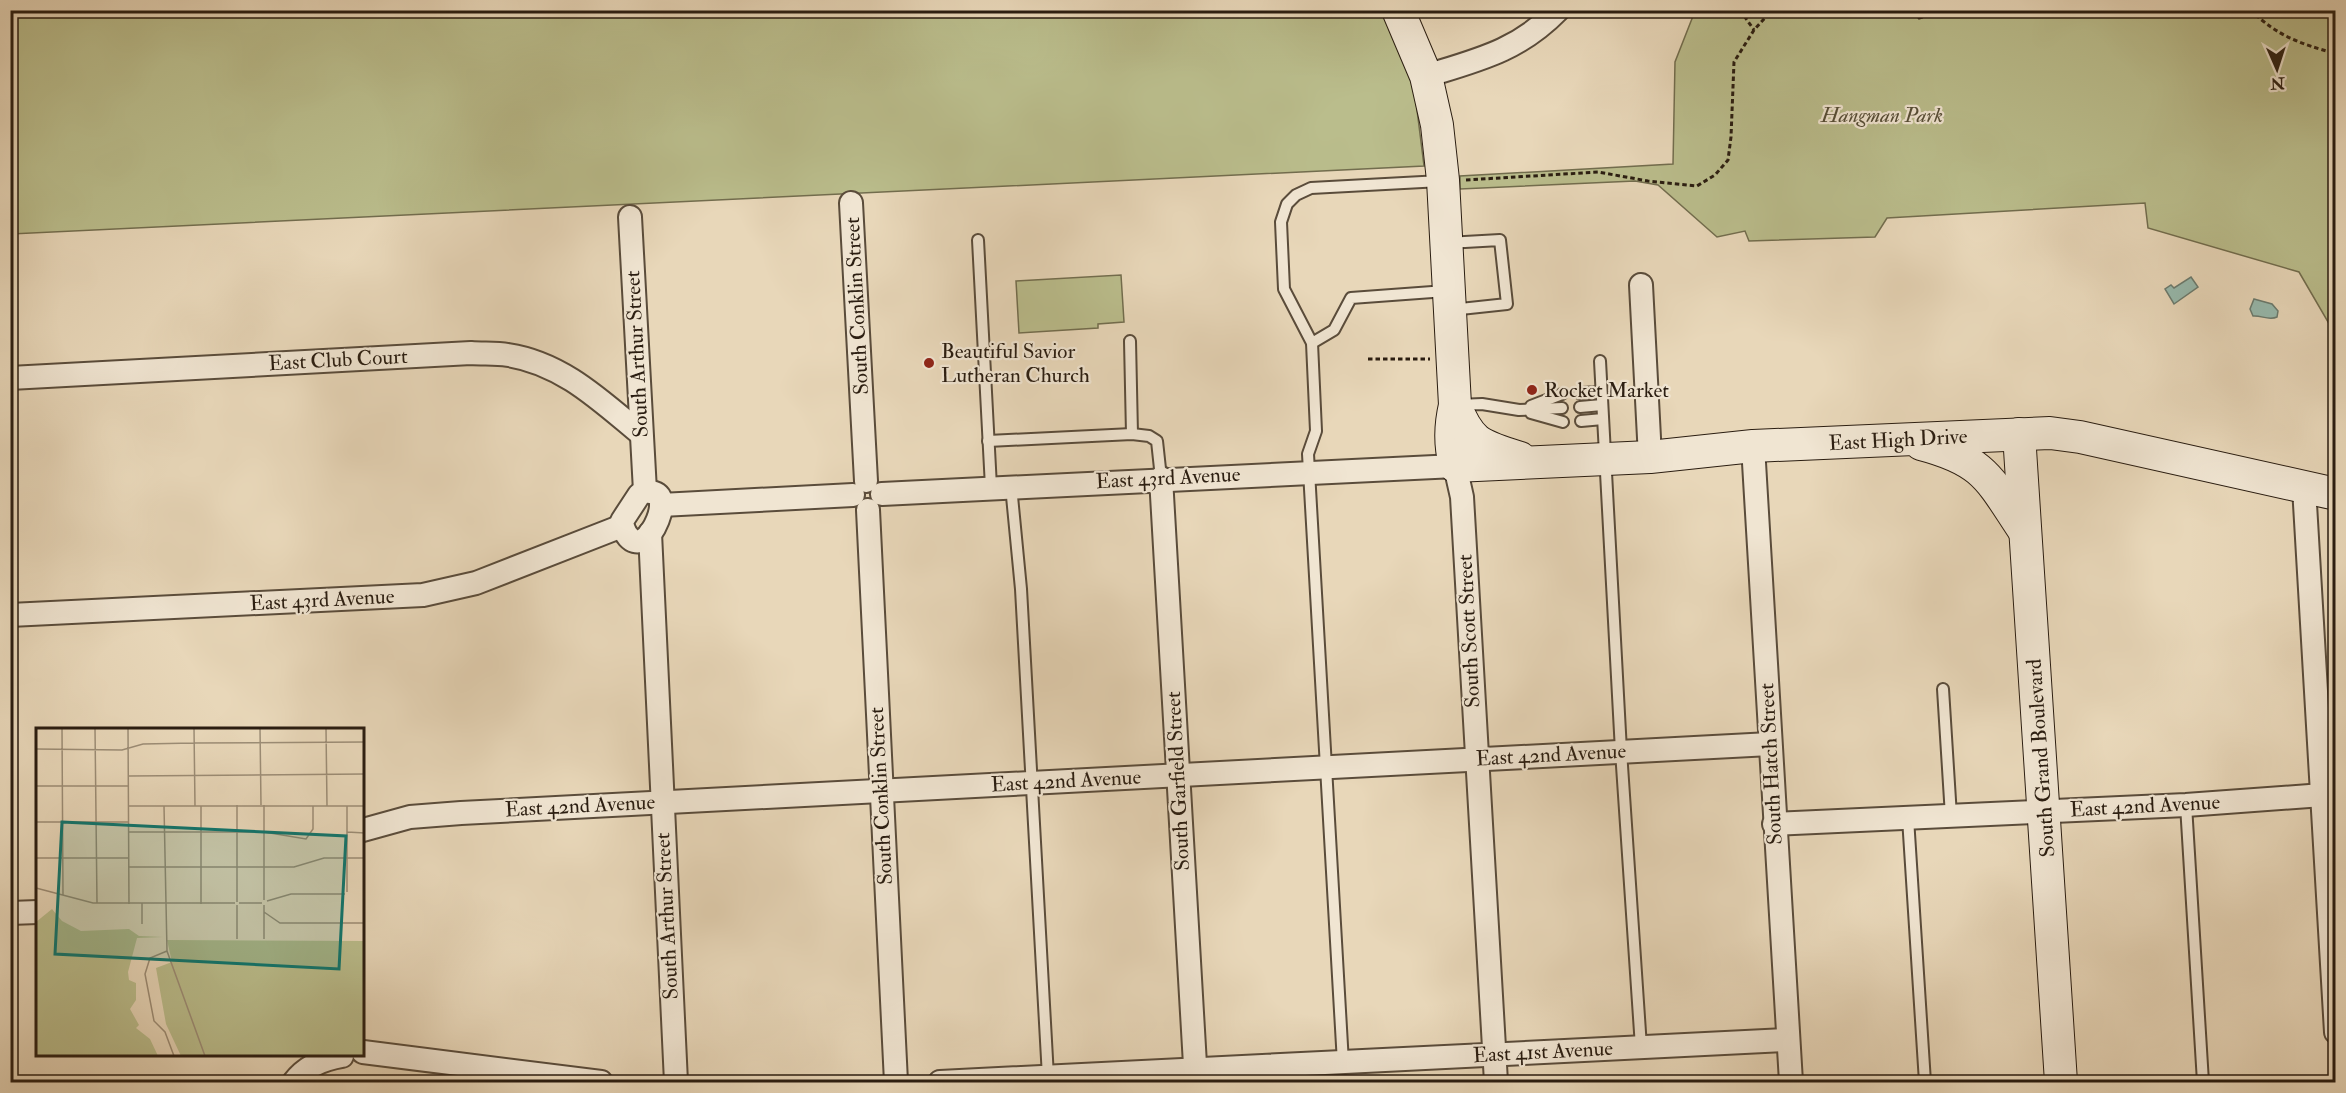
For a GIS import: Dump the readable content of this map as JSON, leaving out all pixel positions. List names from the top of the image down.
{
  "streets": {
    "main road": ["East High Drive", "South Scott Street", "South Grand Boulevard"],
    "street": [
      "South Conklin Street",
      "South Arthur Street",
      "East Club Court",
      "East 43rd Avenue",
      "East 42nd Avenue",
      "South Hatch Street",
      "South Garfield Street",
      "East 41st Avenue"
    ]
  },
  "crossings": [
    ["South Conklin Street", "East 43rd Avenue"],
    ["South Conklin Street", "East 42nd Avenue"],
    ["South Arthur Street", "East Club Court"],
    ["South Arthur Street", "East 43rd Avenue"],
    ["South Arthur Street", "East 42nd Avenue"],
    ["East High Drive", "East 43rd Avenue"],
    ["East High Drive", "South Scott Street"],
    ["East High Drive", "South Grand Boulevard"],
    ["East High Drive", "South Hatch Street"],
    ["East 43rd Avenue", "South Scott Street"],
    ["East 43rd Avenue", "South Garfield Street"],
    ["South Scott Street", "East 42nd Avenue"],
    ["South Scott Street", "East 41st Avenue"],
    ["East 42nd Avenue", "South Grand Boulevard"],
    ["East 42nd Avenue", "South Hatch Street"],
    ["East 42nd Avenue", "South Garfield Street"],
    ["South Hatch Street", "East 41st Avenue"],
    ["South Garfield Street", "East 41st Avenue"]
  ],
  "parks": ["Hangman Park"],
  "places": ["Beautiful Savior Lutheran Church", "Rocket Market"],
  "north": "bottom"
}
